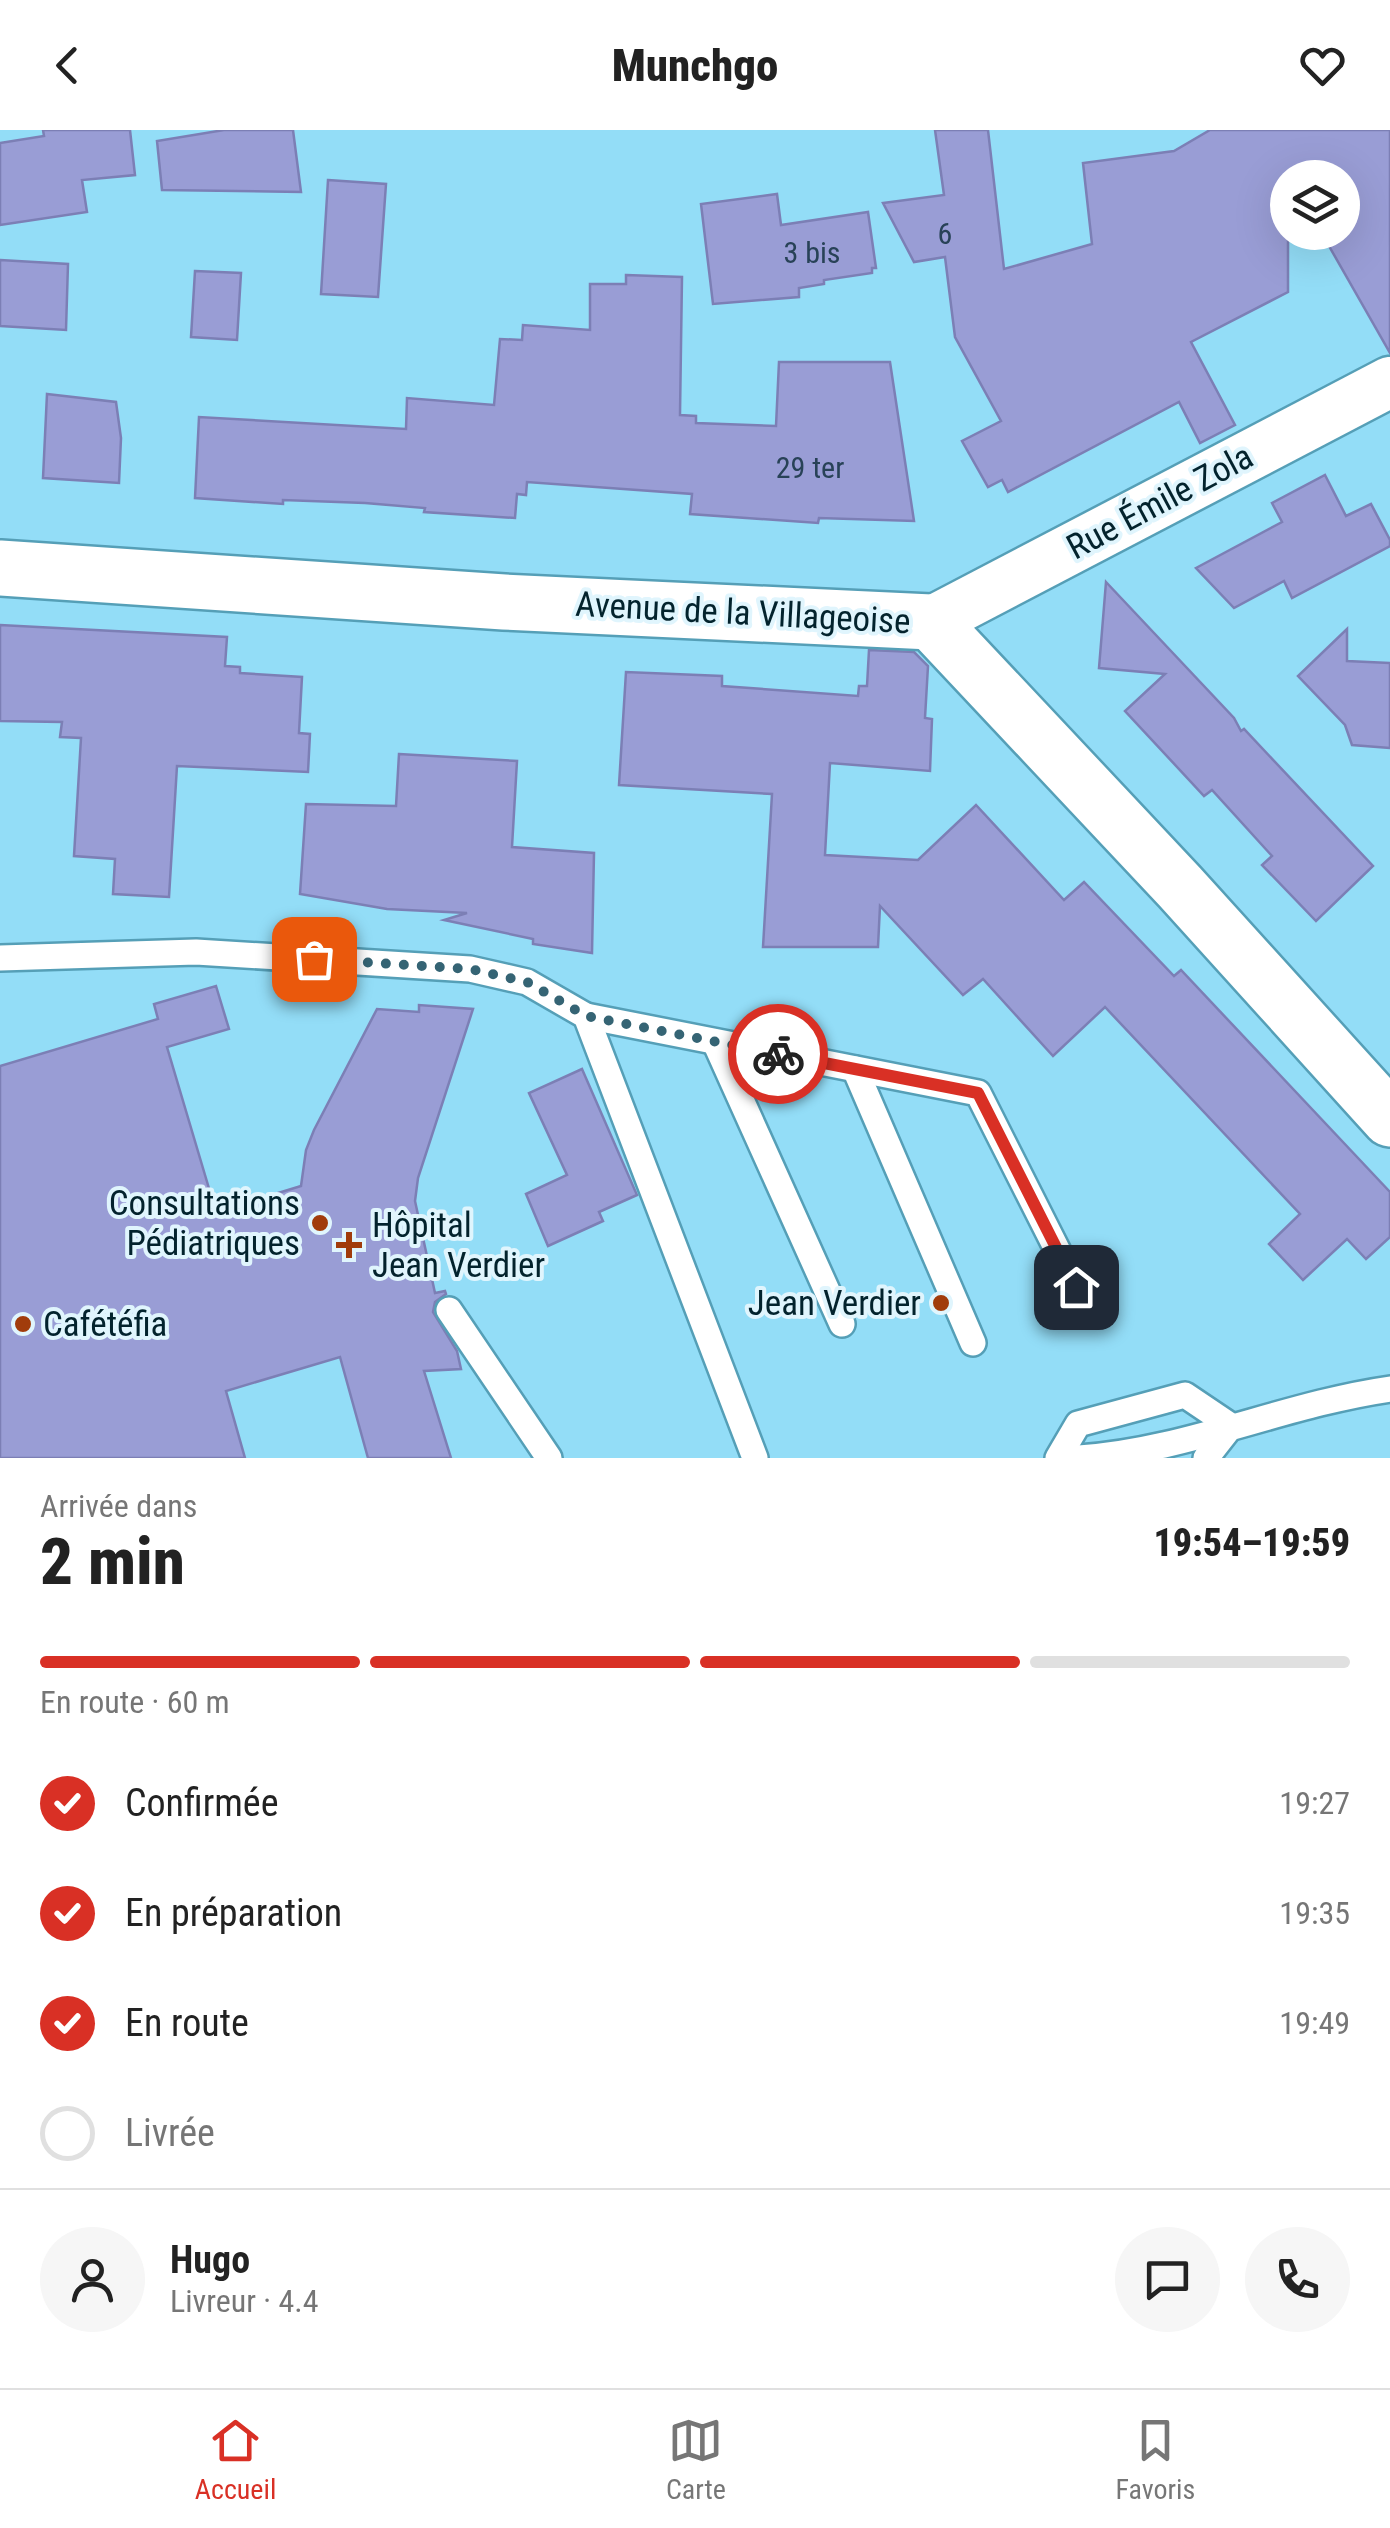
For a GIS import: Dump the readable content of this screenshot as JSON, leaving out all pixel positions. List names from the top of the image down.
{
  "streets": {
    "street": ["Rue Émile Zola", "Avenue de la Villageoise"]
  },
  "crossings": [
    ["Rue Émile Zola", "Avenue de la Villageoise"]
  ],
  "places": {
    "other": ["Consultations Pédiatriques", "Jean Verdier", "Cafétéfia"],
    "health": ["Hôpital Jean Verdier"]
  },
  "house_numbers": ["6", "3 bis", "29 ter"],
  "page": {
    "header": "Munchgo",
    "heading": ["2 min", "Arrivée dans", "19:54–19:59"],
    "panel": ["Hugo", "Livreur · 4.4"],
    "bar": "En route · 60 m",
    "list": [
      ["Confirmée", "19:27"],
      ["En préparation", "19:35"],
      ["En route", "19:49"],
      "Livrée"
    ],
    "tabs": ["Accueil", "Carte", "Favoris"]
  }
}
